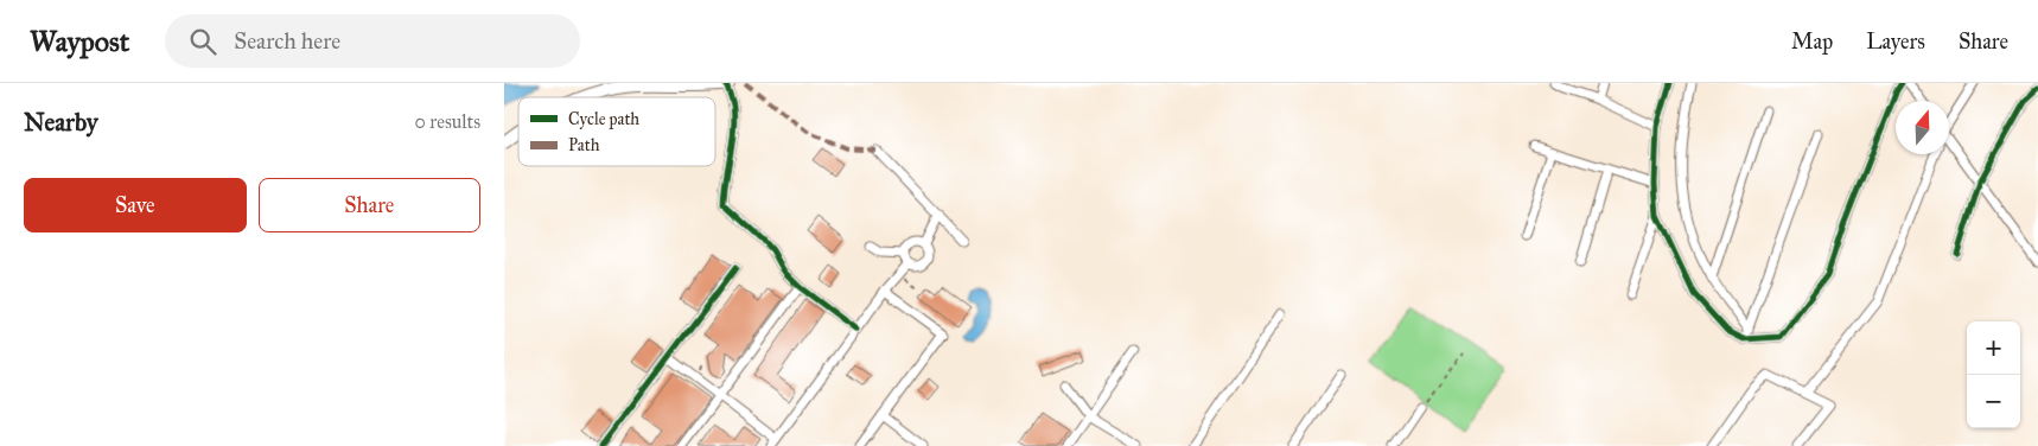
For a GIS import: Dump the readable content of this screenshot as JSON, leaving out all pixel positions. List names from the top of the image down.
{
  "legend": ["Cycle path", "Path"],
  "north": "top",
  "page": {
    "header": "Waypost",
    "search": "Search here",
    "nav": ["Map", "Layers", "Share"],
    "heading": ["Nearby", "0 results"],
    "buttons": ["Save", "Share"],
    "map_buttons": ["+", "−"]
  }
}
